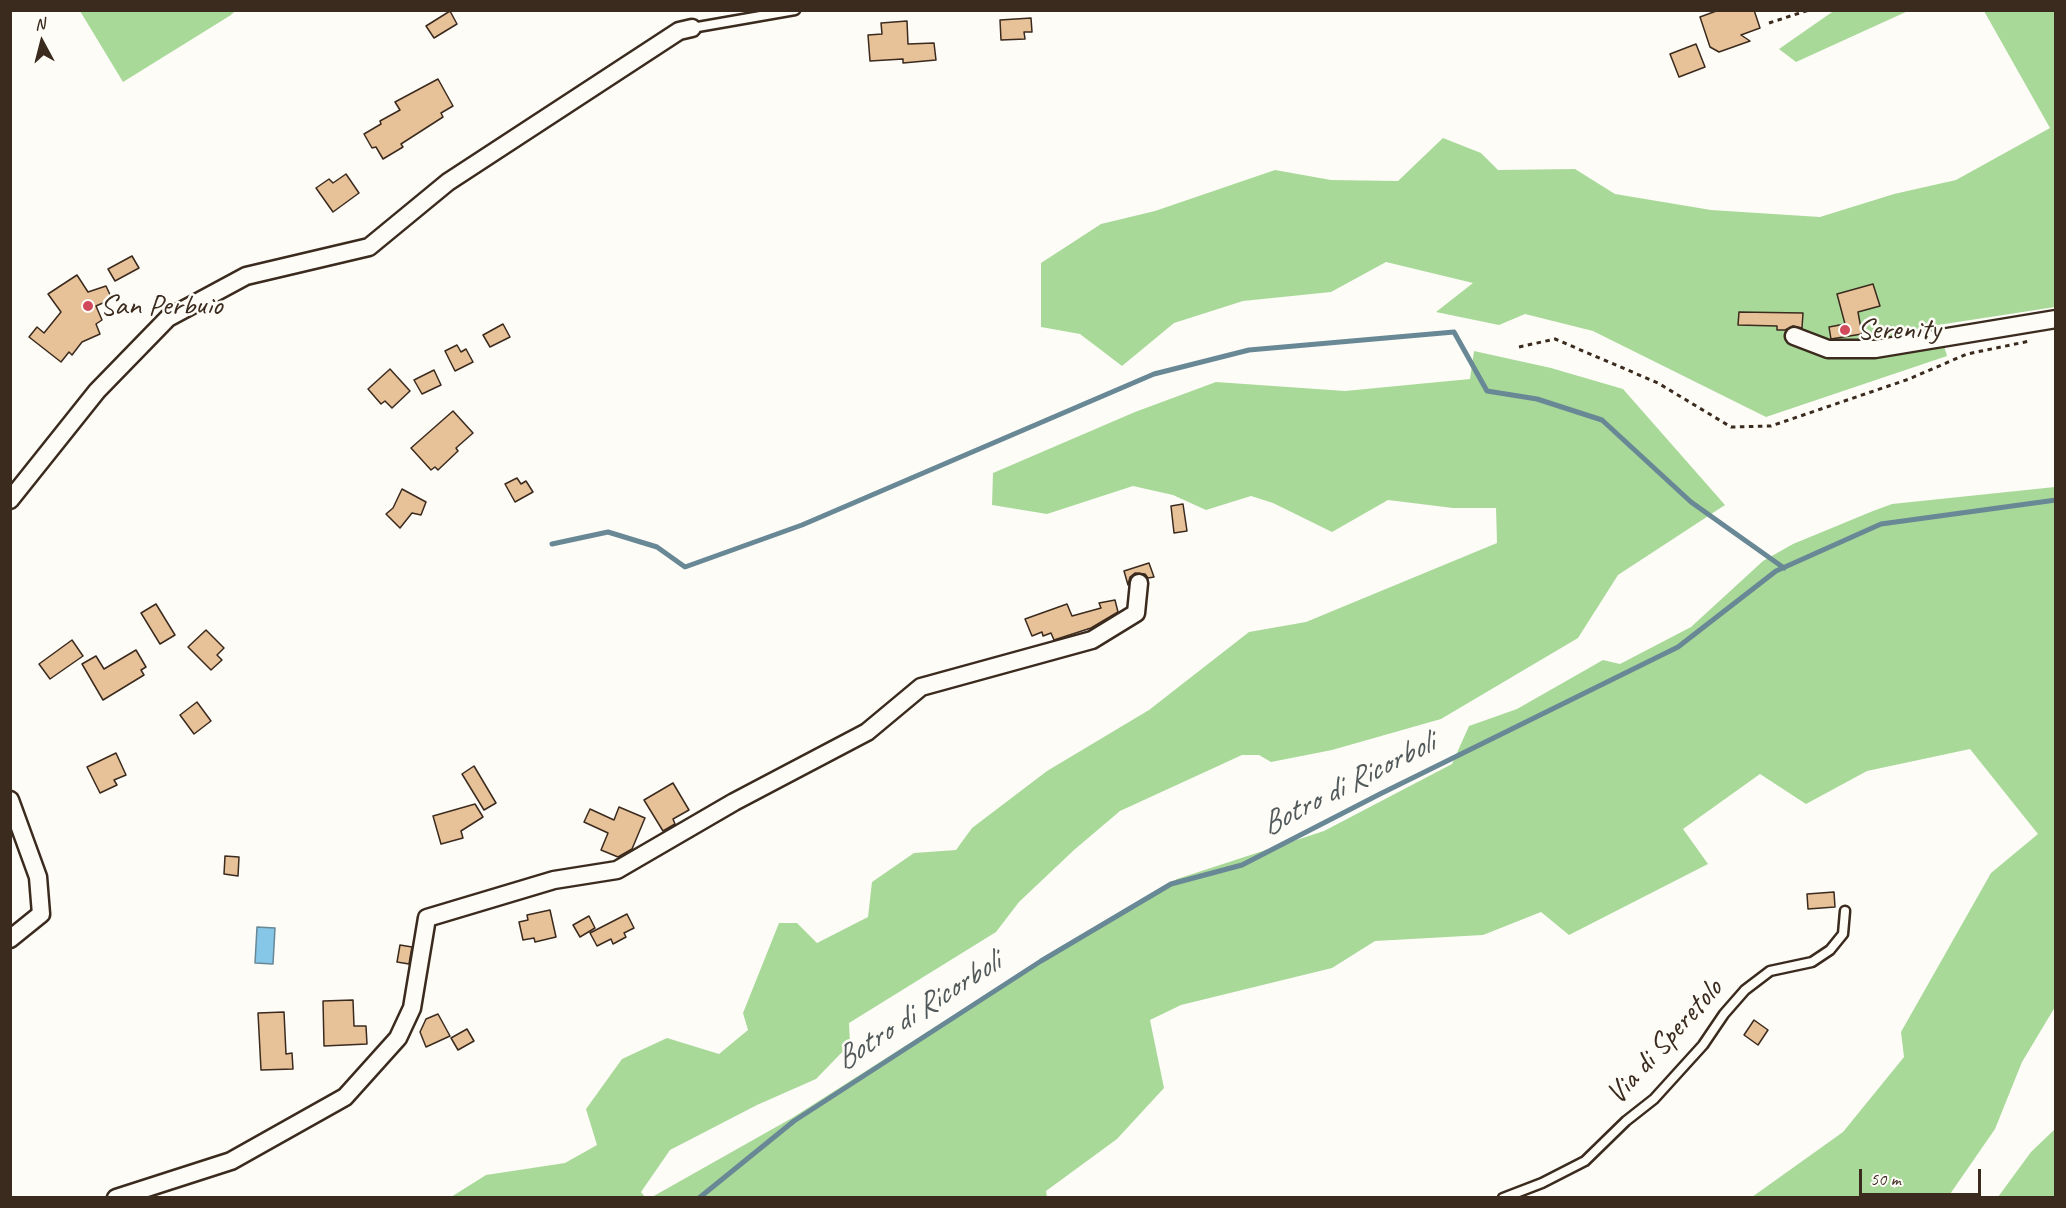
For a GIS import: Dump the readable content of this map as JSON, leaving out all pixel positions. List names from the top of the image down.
{
  "streets": {
    "lane": ["Via di Speretolo"]
  },
  "water": ["Botro di Ricorboli"],
  "places": ["San Perbuio", "Serenity"],
  "scale_bar": "50 m",
  "north": "top"
}
